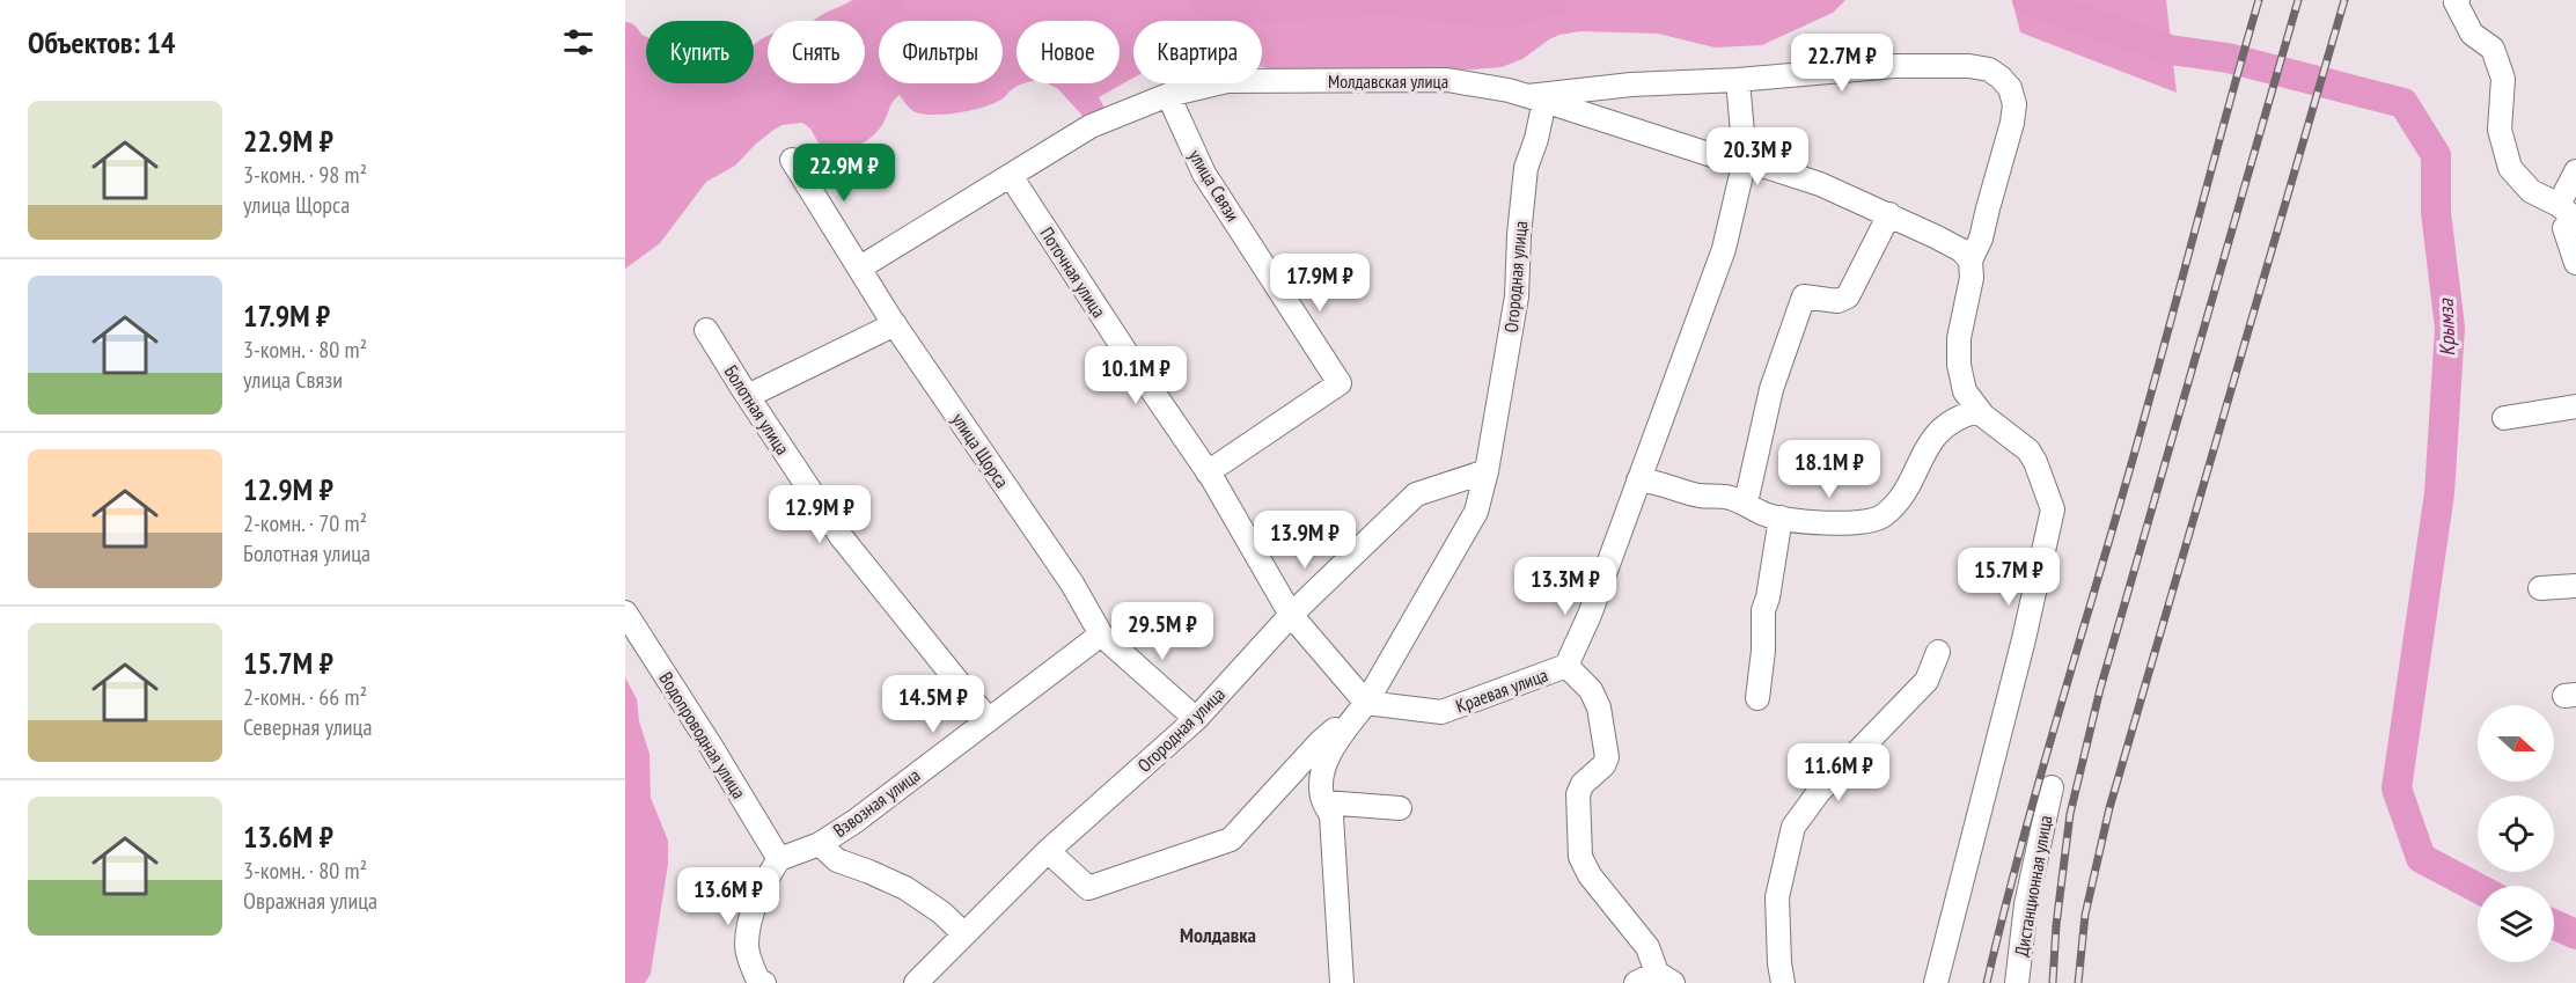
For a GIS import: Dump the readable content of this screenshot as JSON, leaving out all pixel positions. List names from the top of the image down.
{
  "streets": {
    "street": [
      "Молдавская улица",
      "улица Связи",
      "Поточная улица",
      "Огородная улица",
      "Болотная улица",
      "улица Щорса",
      "Краевая улица",
      "Водопроводная улица",
      "Взвозная улица",
      "Дистанционная улица"
    ]
  },
  "crossings": [
    ["Молдавская улица", "улица Связи"],
    ["Молдавская улица", "Поточная улица"],
    ["Молдавская улица", "Огородная улица"],
    ["Молдавская улица", "улица Щорса"],
    ["Молдавская улица", "Краевая улица"],
    ["улица Связи", "Поточная улица"],
    ["Поточная улица", "Огородная улица"],
    ["Поточная улица", "Краевая улица"],
    ["Огородная улица", "улица Щорса"],
    ["Болотная улица", "Взвозная улица"],
    ["улица Щорса", "Взвозная улица"],
    ["Водопроводная улица", "Взвозная улица"]
  ],
  "districts": ["Молдавка"],
  "water": ["Крымза"],
  "north": "right",
  "page": {
    "heading": "Объектов: 14",
    "chip": [
      "Купить",
      "Снять",
      "Фильтры",
      "Новое",
      "Квартира"
    ],
    "price": [
      "22.7M ₽",
      "20.3M ₽",
      "22.9M ₽",
      "17.9M ₽",
      "10.1M ₽",
      "18.1M ₽",
      "12.9M ₽",
      "13.9M ₽",
      "15.7M ₽",
      "13.3M ₽",
      "29.5M ₽",
      "14.5M ₽",
      "11.6M ₽",
      "13.6M ₽"
    ],
    "list": [
      {
        "name": "22.9M ₽",
        "note": "3-комн. · 98 m² · улица Щорса"
      },
      {
        "name": "17.9M ₽",
        "note": "3-комн. · 80 m² · улица Связи"
      },
      {
        "name": "12.9M ₽",
        "note": "2-комн. · 70 m² · Болотная улица"
      },
      {
        "name": "15.7M ₽",
        "note": "2-комн. · 66 m² · Северная улица"
      },
      {
        "name": "13.6M ₽",
        "note": "3-комн. · 80 m² · Овражная улица"
      }
    ]
  }
}
